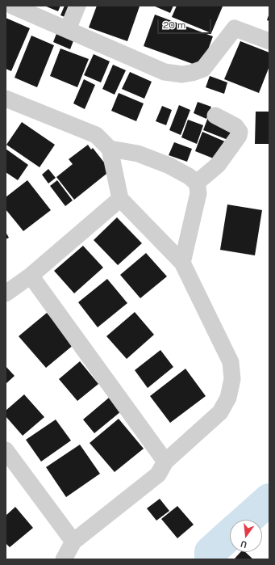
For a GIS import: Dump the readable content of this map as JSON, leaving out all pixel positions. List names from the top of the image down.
{
  "scale_bar": "20 m",
  "north": "bottom"
}
